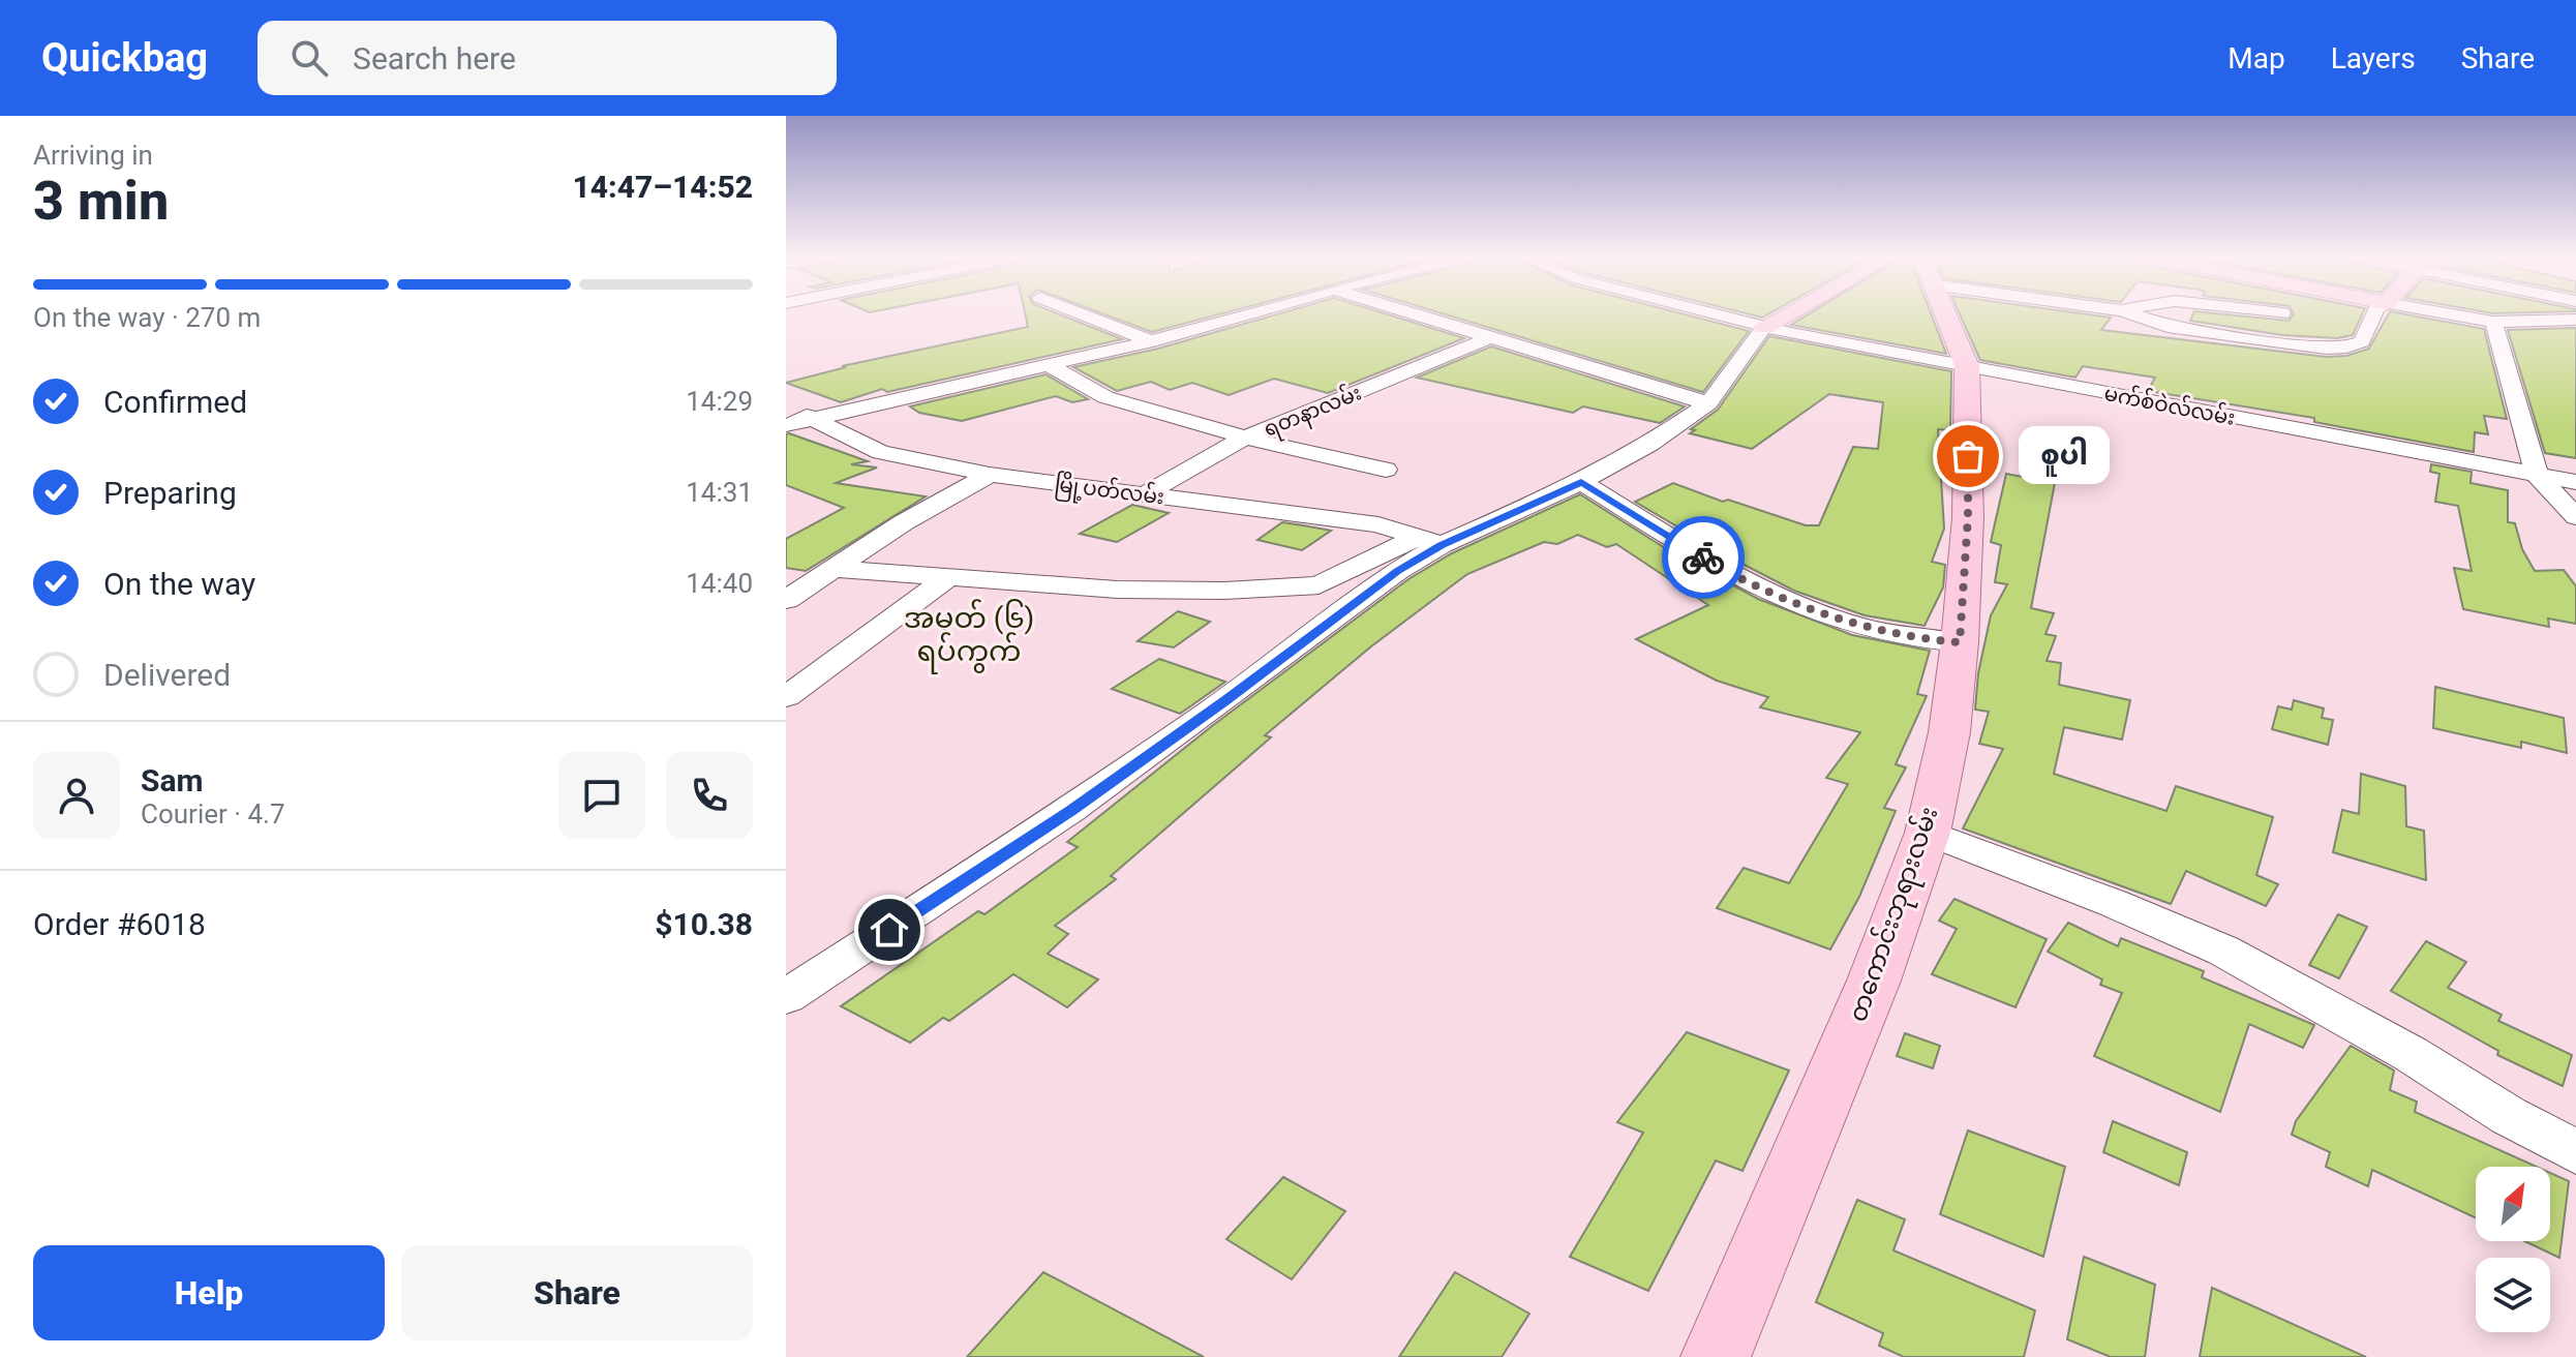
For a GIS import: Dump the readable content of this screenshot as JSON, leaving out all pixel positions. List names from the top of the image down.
{
  "streets": {
    "main road": ["တကောင်းဘုရားလမ်း"],
    "street": ["မက်စ်ဝဲလ်လမ်း", "ရတနာလမ်း", "မြို့ပတ်လမ်း"]
  },
  "crossings": [
    ["မက်စ်ဝဲလ်လမ်း", "တကောင်းဘုရားလမ်း"],
    ["ရတနာလမ်း", "မြို့ပတ်လမ်း"]
  ],
  "districts": ["အမှတ် (၆) ရပ်ကွက်"],
  "places": ["စူပါ"],
  "north": "top right",
  "page": {
    "header": "Quickbag",
    "search": "Search here",
    "nav": ["Map", "Layers", "Share"],
    "heading": ["3 min", "Arriving in", "14:47–14:52"],
    "panel": [
      "Sam",
      "Courier · 4.7",
      "Order #6018",
      "$10.38"
    ],
    "bar": "On the way · 270 m",
    "list": [
      ["Confirmed", "14:29"],
      ["Preparing", "14:31"],
      ["On the way", "14:40"],
      "Delivered"
    ],
    "bubble": "စူပါ",
    "buttons": ["Help", "Share"]
  }
}
